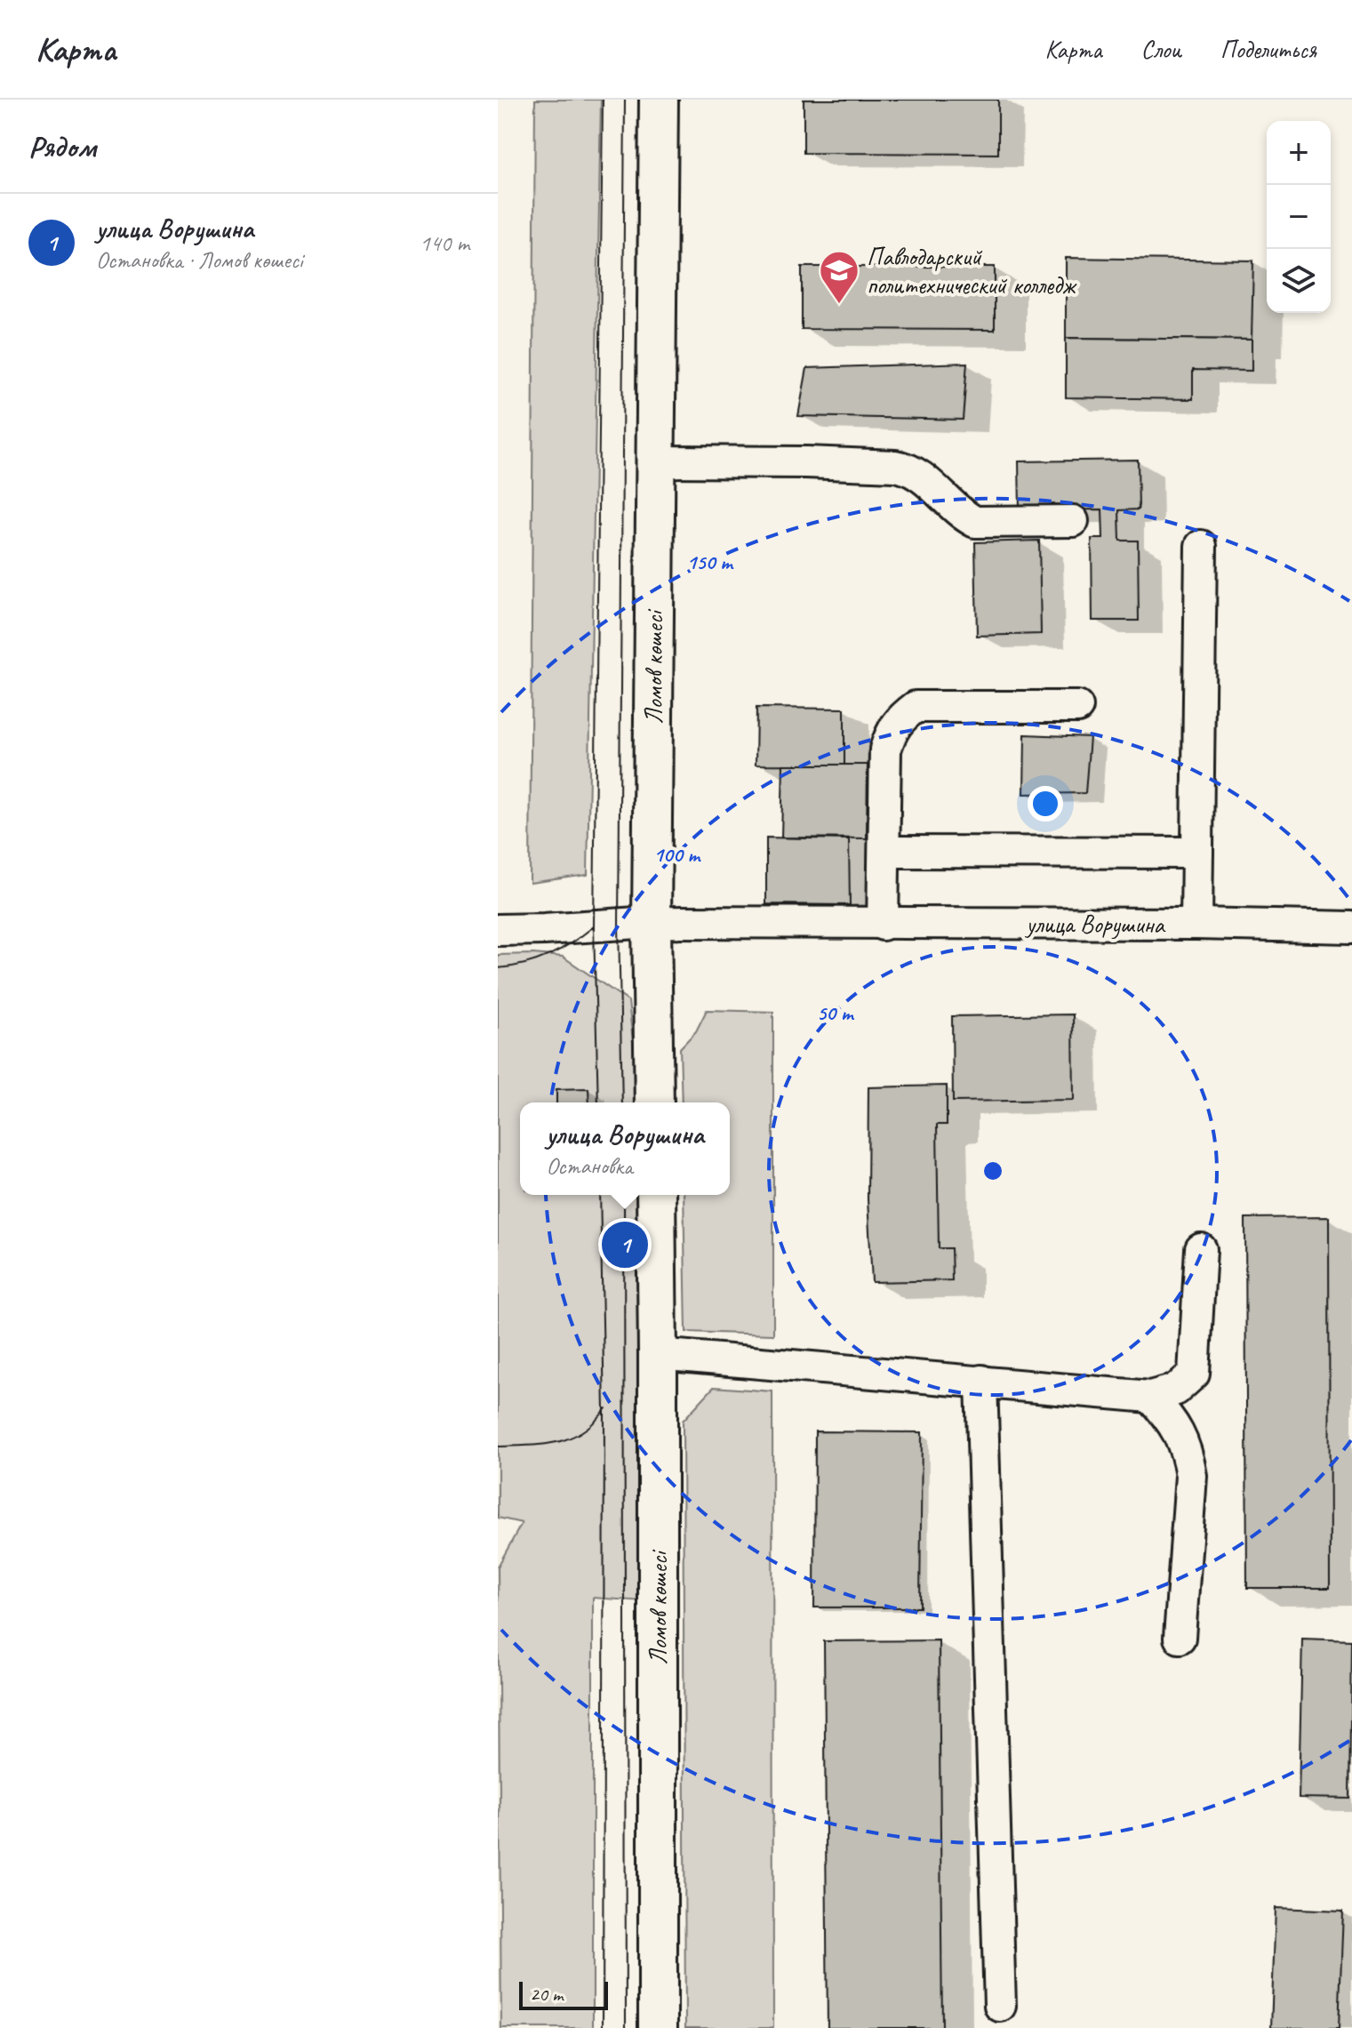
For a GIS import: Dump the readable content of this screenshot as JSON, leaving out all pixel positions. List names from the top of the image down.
{
  "streets": {
    "main road": ["Ломов көшесі"],
    "street": ["улица Ворушина"]
  },
  "crossings": [
    ["Ломов көшесі", "улица Ворушина"]
  ],
  "places": {
    "school or university": ["Павлодарский политехнический колледж"]
  },
  "scale_bar": "20 m",
  "page": {
    "header": "Карта",
    "nav": ["Карта", "Слои", "Поделиться"],
    "heading": "Рядом",
    "map_buttons": ["+", "−"],
    "list": [
      {
        "mark": "1",
        "name": "улица Ворушина",
        "note": "Остановка · Ломов көшесі",
        "value": "140 m"
      }
    ],
    "popup": ["улица Ворушина", "Остановка"],
    "pins": "1",
    "scale": "20 m"
  },
  "rings": ["150 m", "100 m", "50 m"]
}
